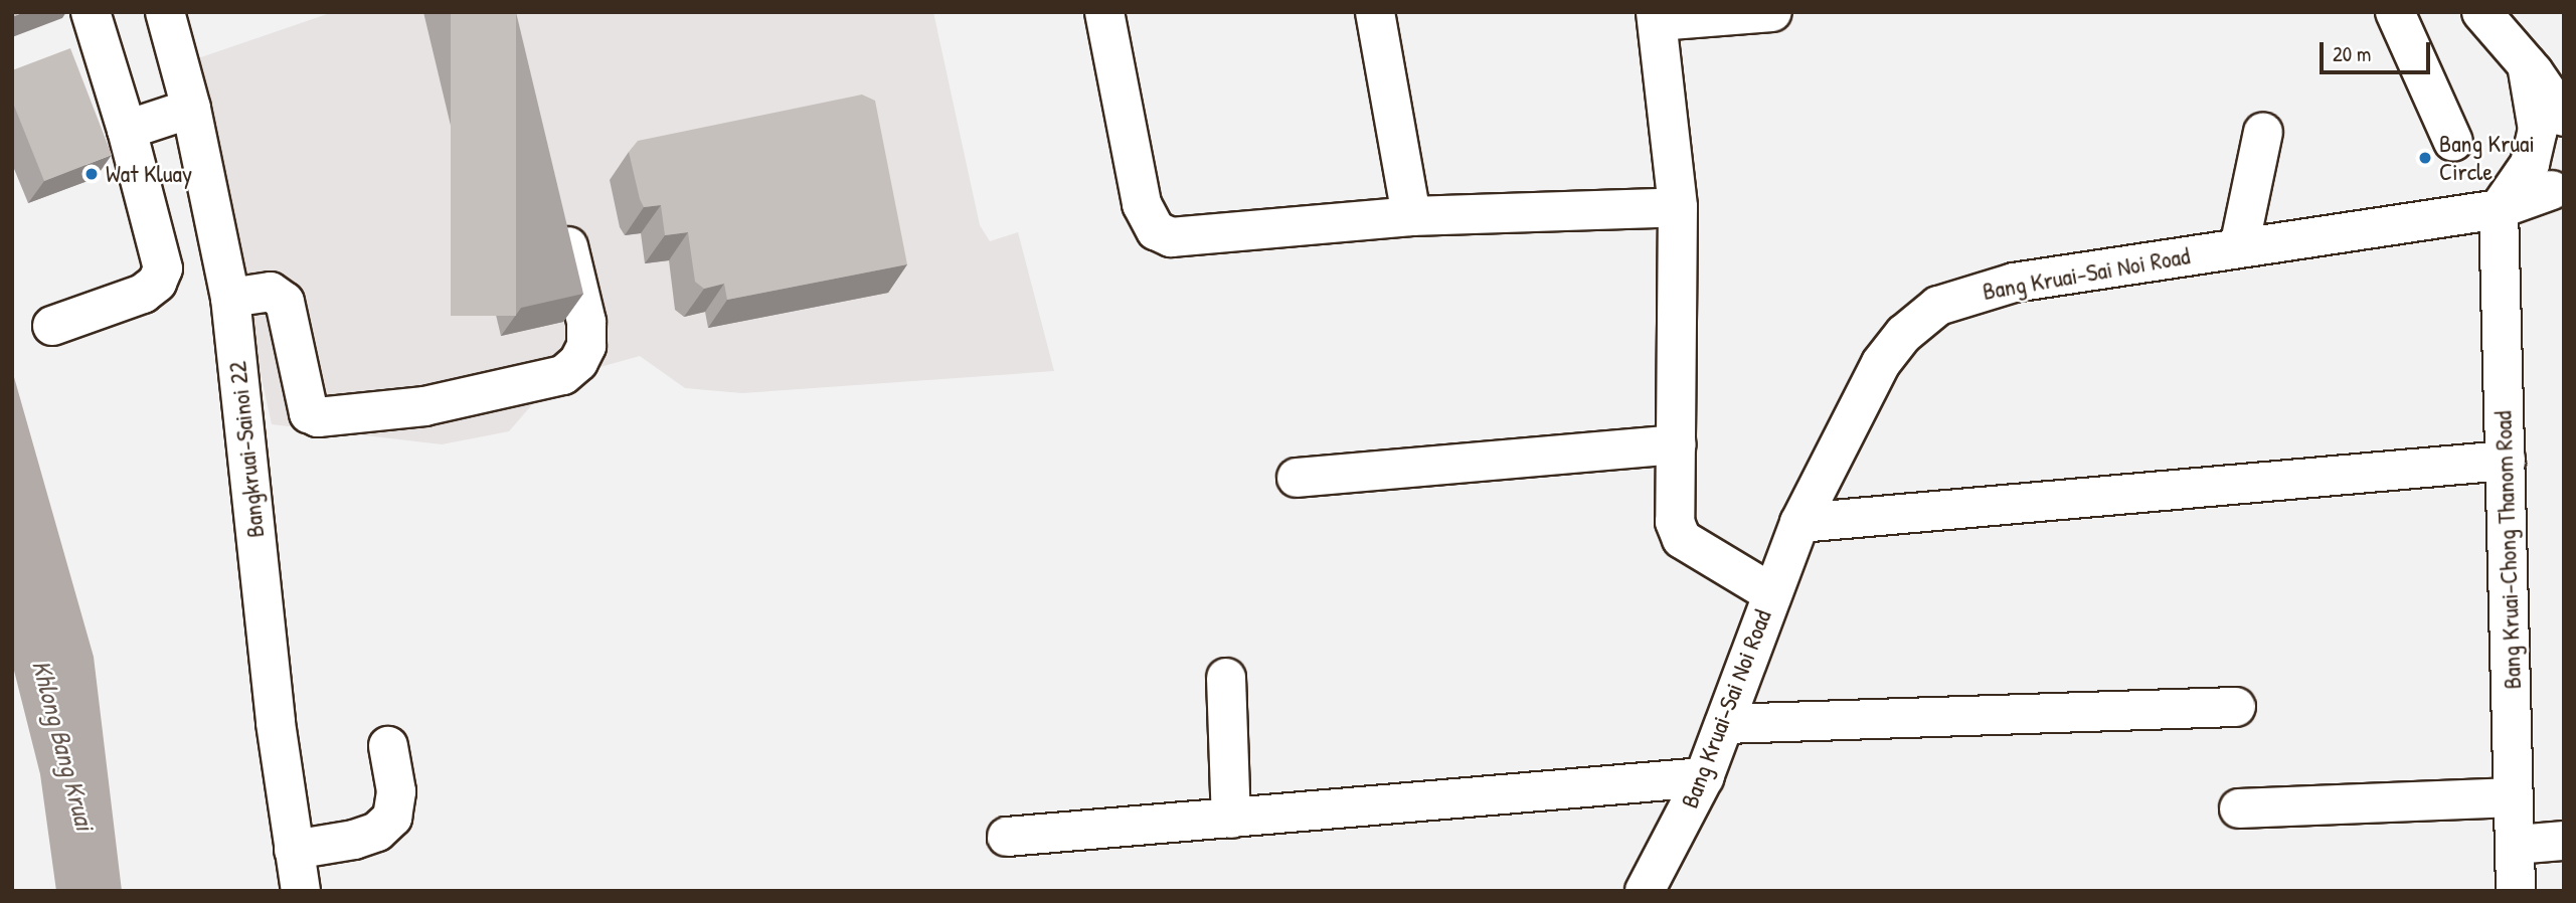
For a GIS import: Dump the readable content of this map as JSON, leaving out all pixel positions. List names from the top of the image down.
{
  "streets": {
    "street": ["Bang Kruai-Sai Noi Road", "Bangkruai-Sainoi 22", "Bang Kruai-Chong Thanom Road"]
  },
  "crossings": [
    ["Bang Kruai-Sai Noi Road", "Bang Kruai-Chong Thanom Road"]
  ],
  "water": ["Khlong Bang Kruai"],
  "places": ["Bang Kruai Circle", "Wat Kluay"],
  "scale_bar": "20 m"
}
